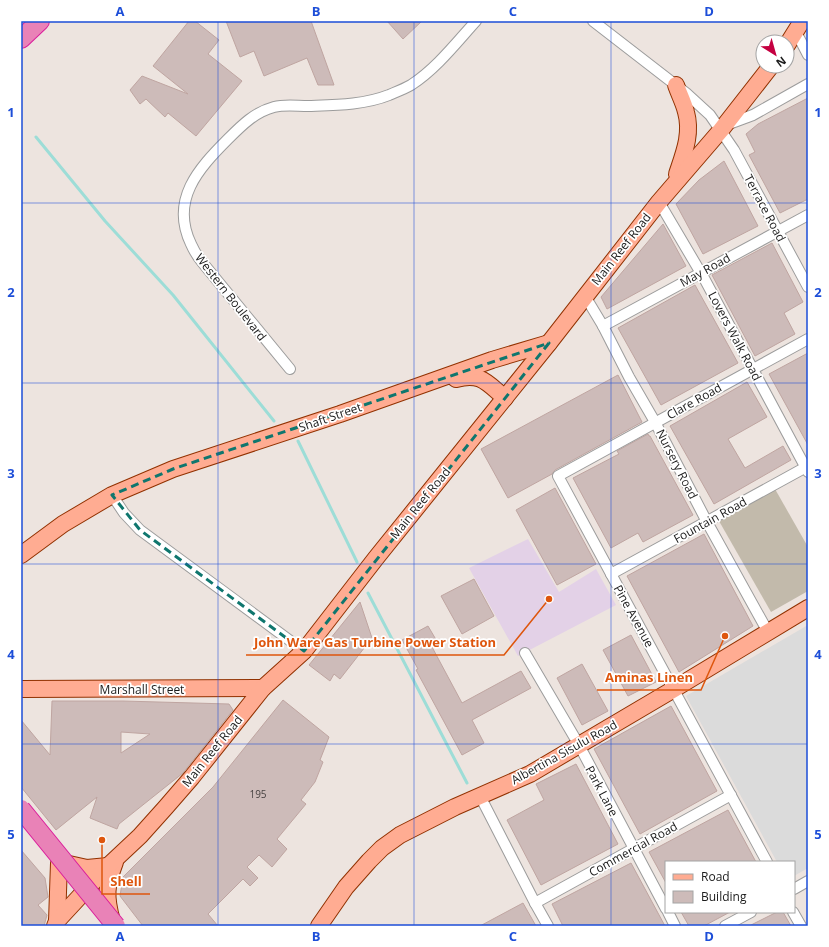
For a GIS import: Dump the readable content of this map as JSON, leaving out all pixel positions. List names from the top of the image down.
{
  "streets": {
    "main road": [
      "Main Reef Road",
      "Shaft Street",
      "Marshall Street",
      "Albertina Sisulu Road"
    ],
    "street": [
      "Terrace Road",
      "May Road",
      "Western Boulevard",
      "Lovers Walk Road",
      "Clare Road",
      "Nursery Road",
      "Fountain Road",
      "Pine Avenue",
      "Park Lane",
      "Commercial Road"
    ]
  },
  "crossings": [
    ["Terrace Road", "Main Reef Road"],
    ["Terrace Road", "May Road"],
    ["Main Reef Road", "Lovers Walk Road"],
    ["Main Reef Road", "Shaft Street"],
    ["Main Reef Road", "Nursery Road"],
    ["Main Reef Road", "Marshall Street"],
    ["May Road", "Lovers Walk Road"],
    ["May Road", "Nursery Road"],
    ["Lovers Walk Road", "Clare Road"],
    ["Lovers Walk Road", "Fountain Road"],
    ["Clare Road", "Nursery Road"],
    ["Clare Road", "Pine Avenue"],
    ["Nursery Road", "Fountain Road"],
    ["Nursery Road", "Albertina Sisulu Road"],
    ["Fountain Road", "Pine Avenue"],
    ["Pine Avenue", "Albertina Sisulu Road"],
    ["Pine Avenue", "Commercial Road"],
    ["Albertina Sisulu Road", "Park Lane"],
    ["Park Lane", "Commercial Road"]
  ],
  "places": ["John Ware Gas Turbine Power Station", "Aminas Linen", "Shell"],
  "house_numbers": ["195"],
  "legend": ["Road", "Building"],
  "north": "bottom right",
  "grid": {
    "columns": [
      "A",
      "B",
      "C",
      "D"
    ],
    "rows": [
      "1",
      "2",
      "3",
      "4",
      "5"
    ]
  }
}
